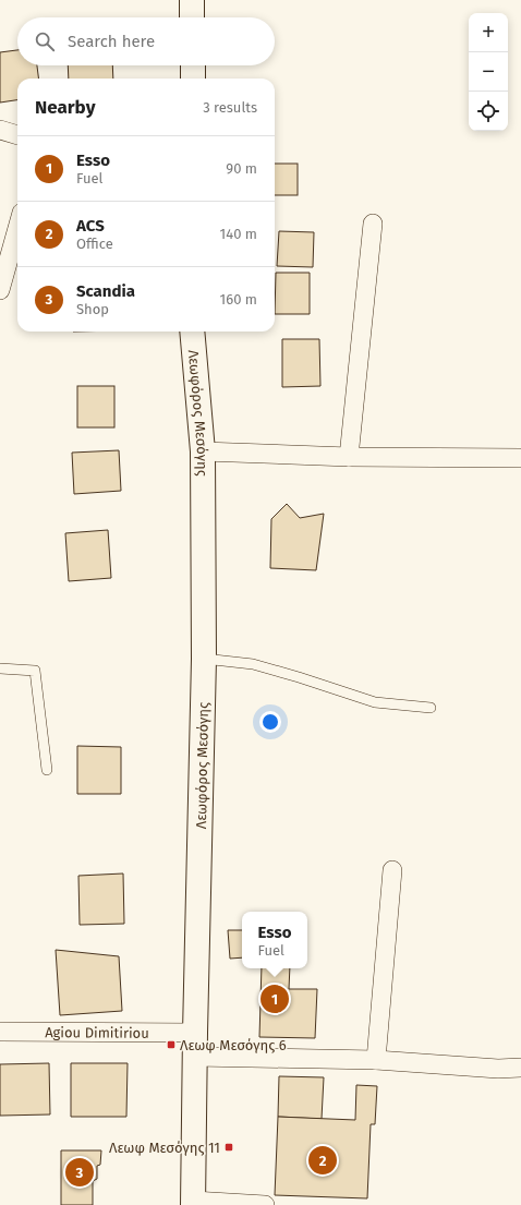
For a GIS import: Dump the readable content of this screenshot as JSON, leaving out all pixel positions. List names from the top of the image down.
{
  "streets": {
    "main road": ["Λεωφόρος Μεσόγης"],
    "street": ["Agiou Dimitiriou"]
  },
  "crossings": [
    ["Λεωφόρος Μεσόγης", "Agiou Dimitiriou"]
  ],
  "places": {
    "transit": ["Λεωφ Μεσόγης 6", "Λεωφ Μεσόγης 11"]
  },
  "page": {
    "map_buttons": ["+", "−"],
    "search": "Search here",
    "heading": ["Nearby", "3 results"],
    "list": [
      {
        "mark": "1",
        "name": "Esso",
        "note": "Fuel",
        "value": "90 m"
      },
      {
        "mark": "2",
        "name": "ACS",
        "note": "Office",
        "value": "140 m"
      },
      {
        "mark": "3",
        "name": "Scandia",
        "note": "Shop",
        "value": "160 m"
      }
    ],
    "popup": ["Esso", "Fuel"],
    "pins": ["1", "2", "3"]
  }
}
